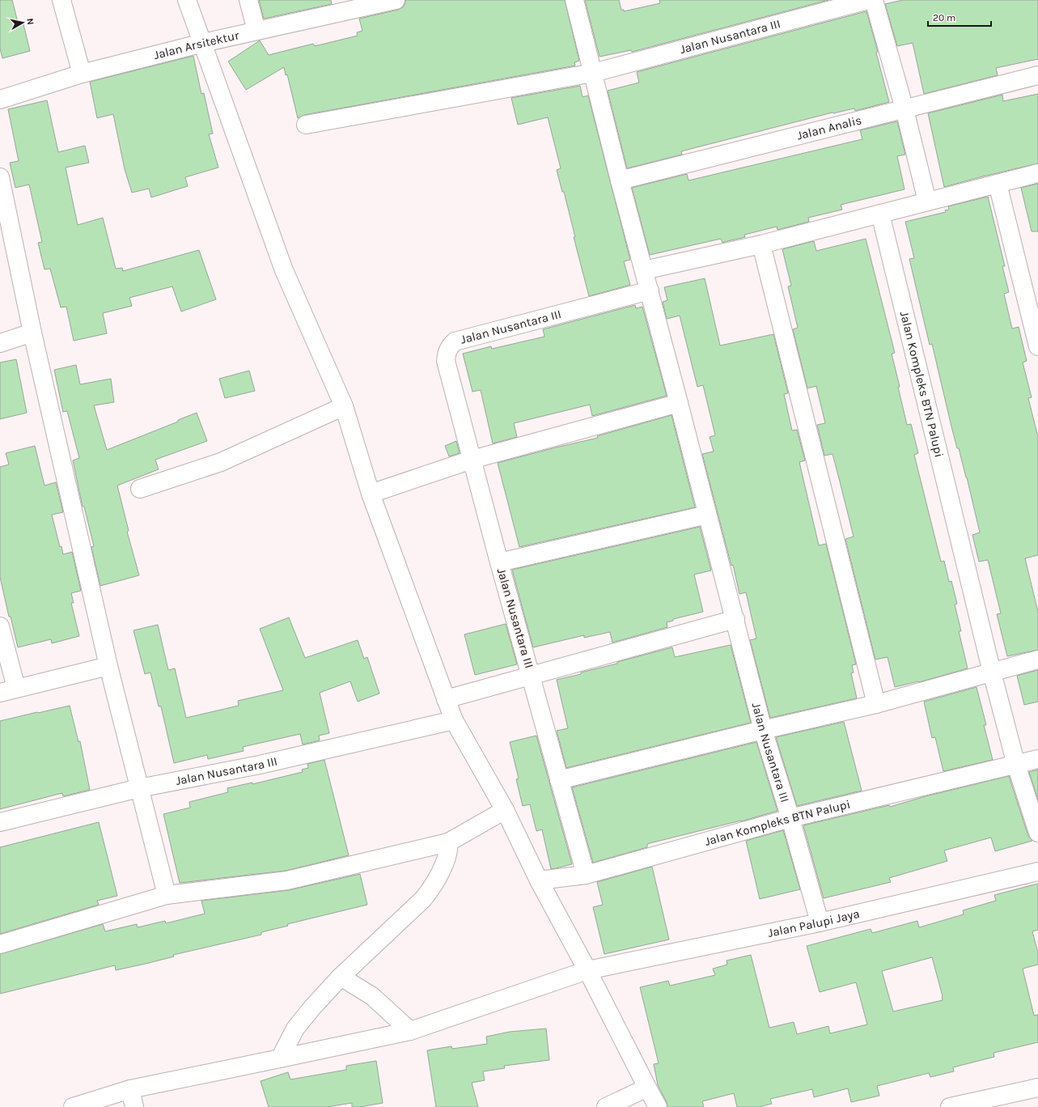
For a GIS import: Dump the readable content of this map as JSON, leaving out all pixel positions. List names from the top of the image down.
{
  "streets": {
    "street": [
      "Jalan Nusantara III",
      "Jalan Arsitektur",
      "Jalan Analis",
      "Jalan Kompleks BTN Palupi",
      "Jalan Palupi Jaya"
    ]
  },
  "crossings": [
    ["Jalan Nusantara III", "Jalan Analis"],
    ["Jalan Nusantara III", "Jalan Kompleks BTN Palupi"],
    ["Jalan Nusantara III", "Jalan Palupi Jaya"]
  ],
  "scale_bar": "20 m",
  "north": "right"
}
